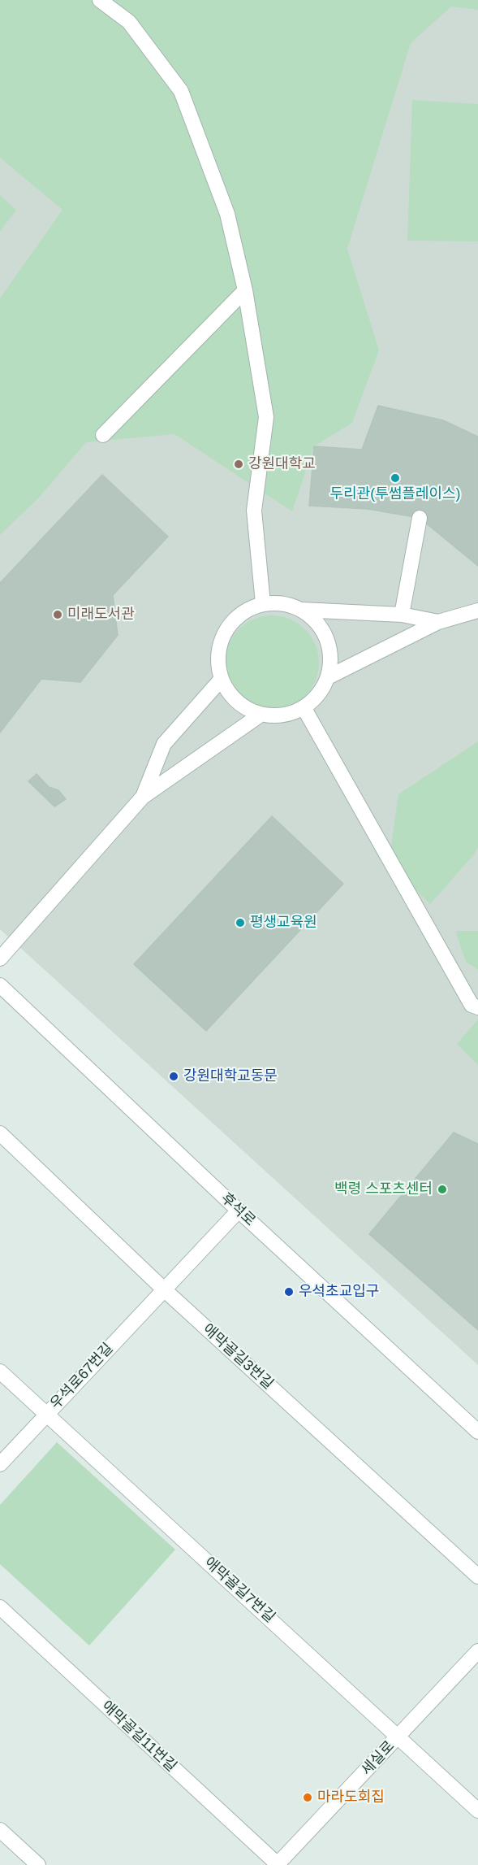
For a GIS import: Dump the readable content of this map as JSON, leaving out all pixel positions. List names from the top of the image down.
{
  "streets": {
    "street": [
      "후석로",
      "애막골길3번길",
      "우석로67번길",
      "애막골길7번길",
      "애막골길11번길",
      "세실로"
    ]
  },
  "crossings": [
    ["후석로", "우석로67번길"],
    ["애막골길3번길", "우석로67번길"],
    ["우석로67번길", "애막골길7번길"],
    ["애막골길7번길", "세실로"],
    ["애막골길11번길", "세실로"]
  ],
  "places": [
    "강원대학교",
    "두리관(투썸플레이스)",
    "미래도서관",
    "평생교육원",
    "강원대학교동문",
    "백령 스포츠센터",
    "우석초교입구",
    "마라도회집"
  ]
}
